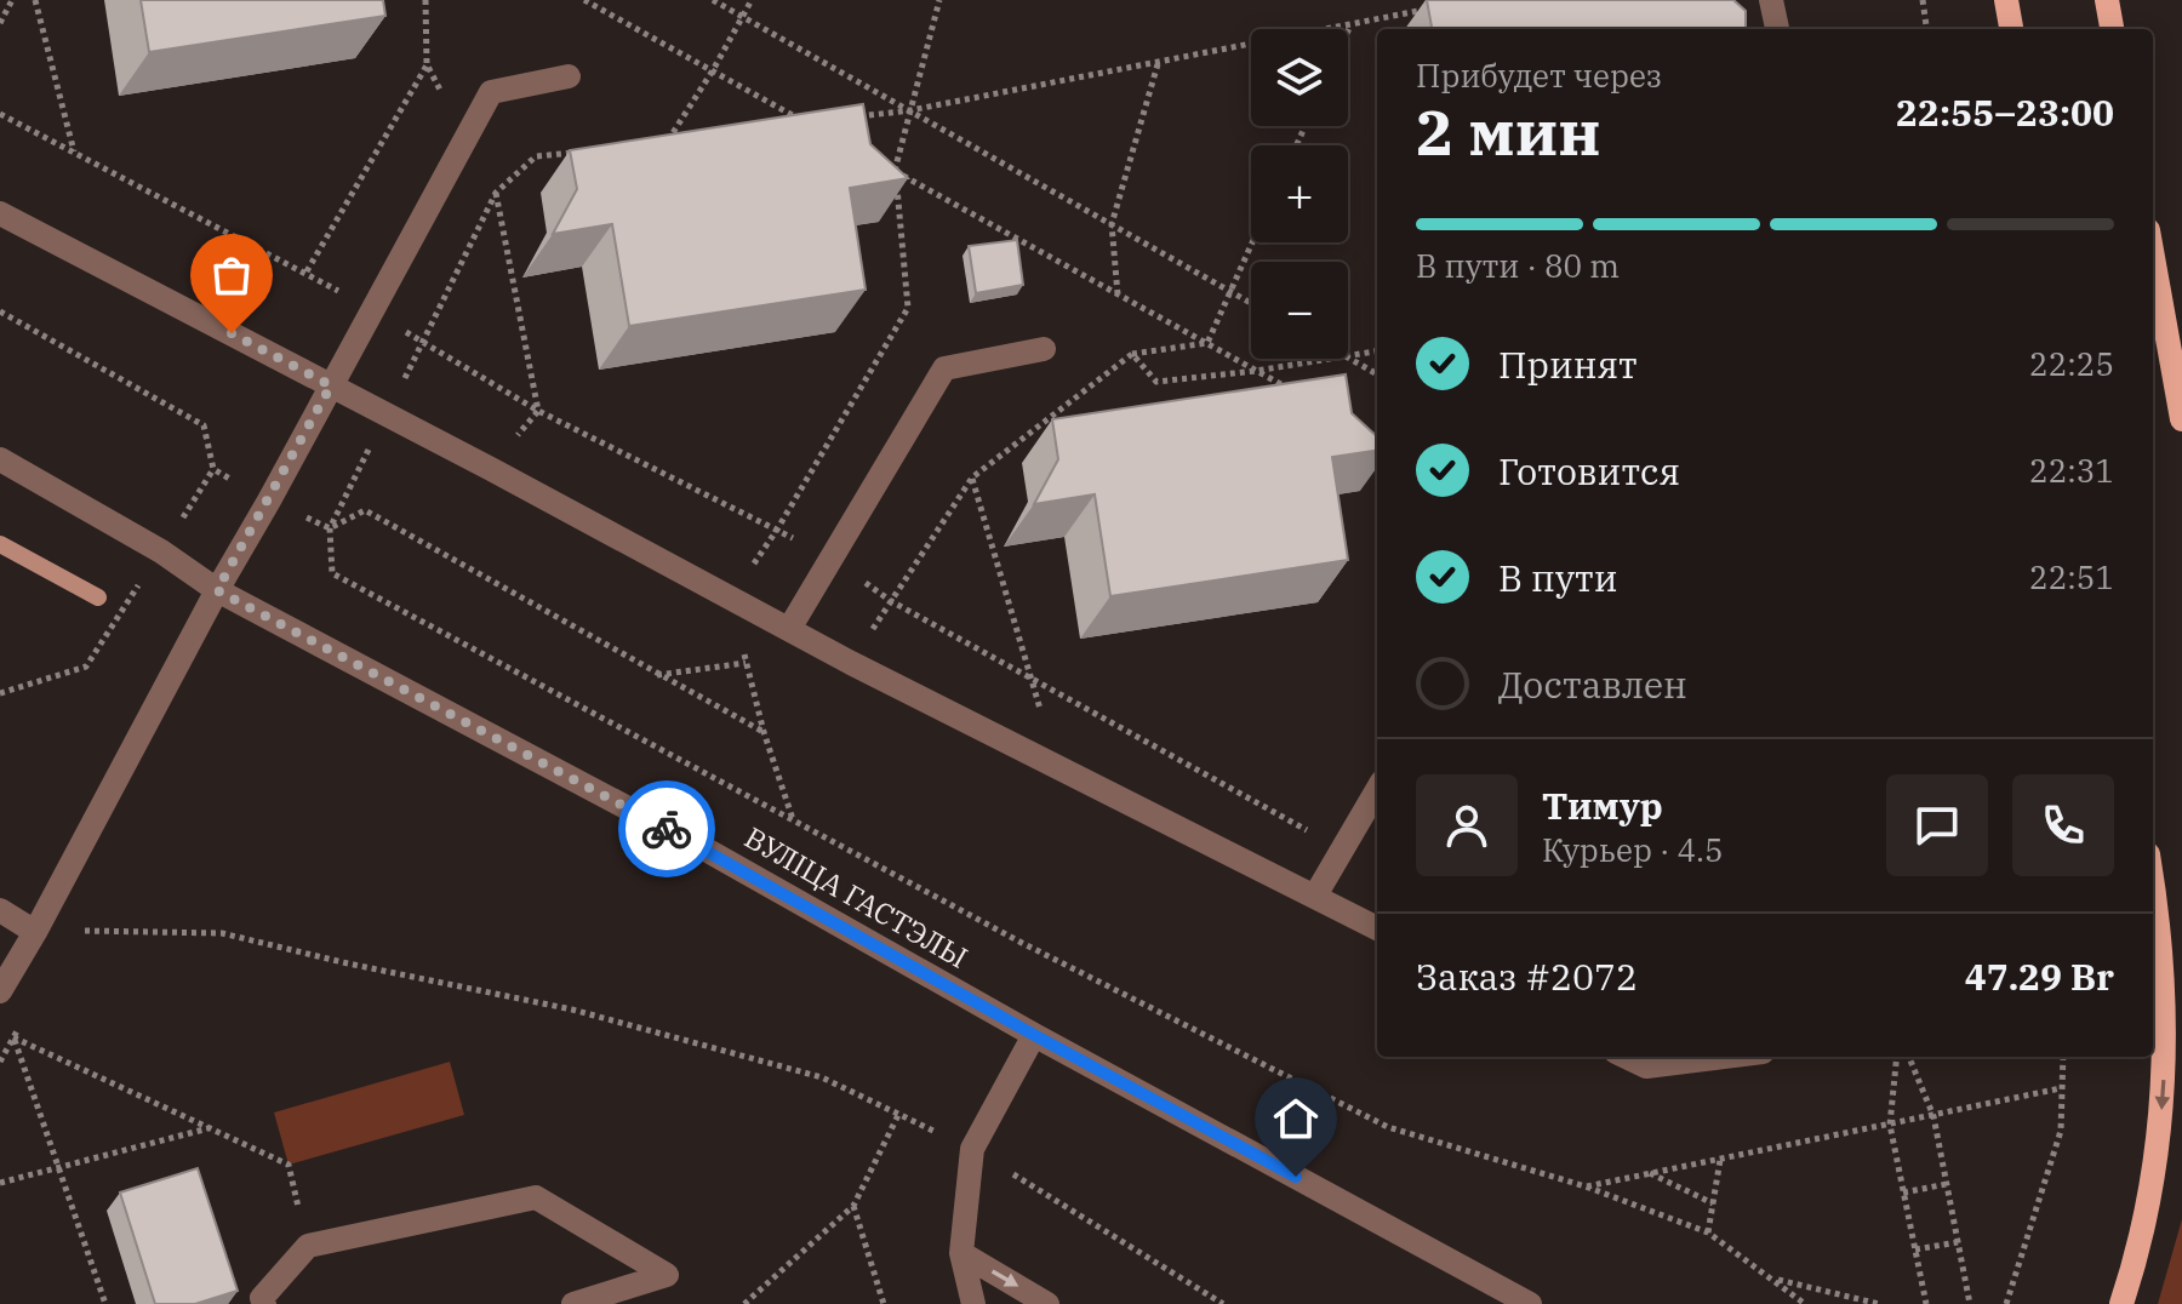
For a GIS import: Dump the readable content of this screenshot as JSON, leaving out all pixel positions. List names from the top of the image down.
{
  "streets": {
    "street": ["ВУЛІЦА ГАСТЭЛЫ"]
  },
  "page": {
    "map_buttons": ["+", "−"],
    "heading": ["2 мин", "Прибудет через", "22:55–23:00"],
    "panel": [
      "Тимур",
      "Курьер · 4.5",
      "Заказ #2072",
      "47.29 Br"
    ],
    "bar": "В пути · 80 m",
    "list": [
      ["Принят", "22:25"],
      ["Готовится", "22:31"],
      ["В пути", "22:51"],
      "Доставлен"
    ]
  }
}
